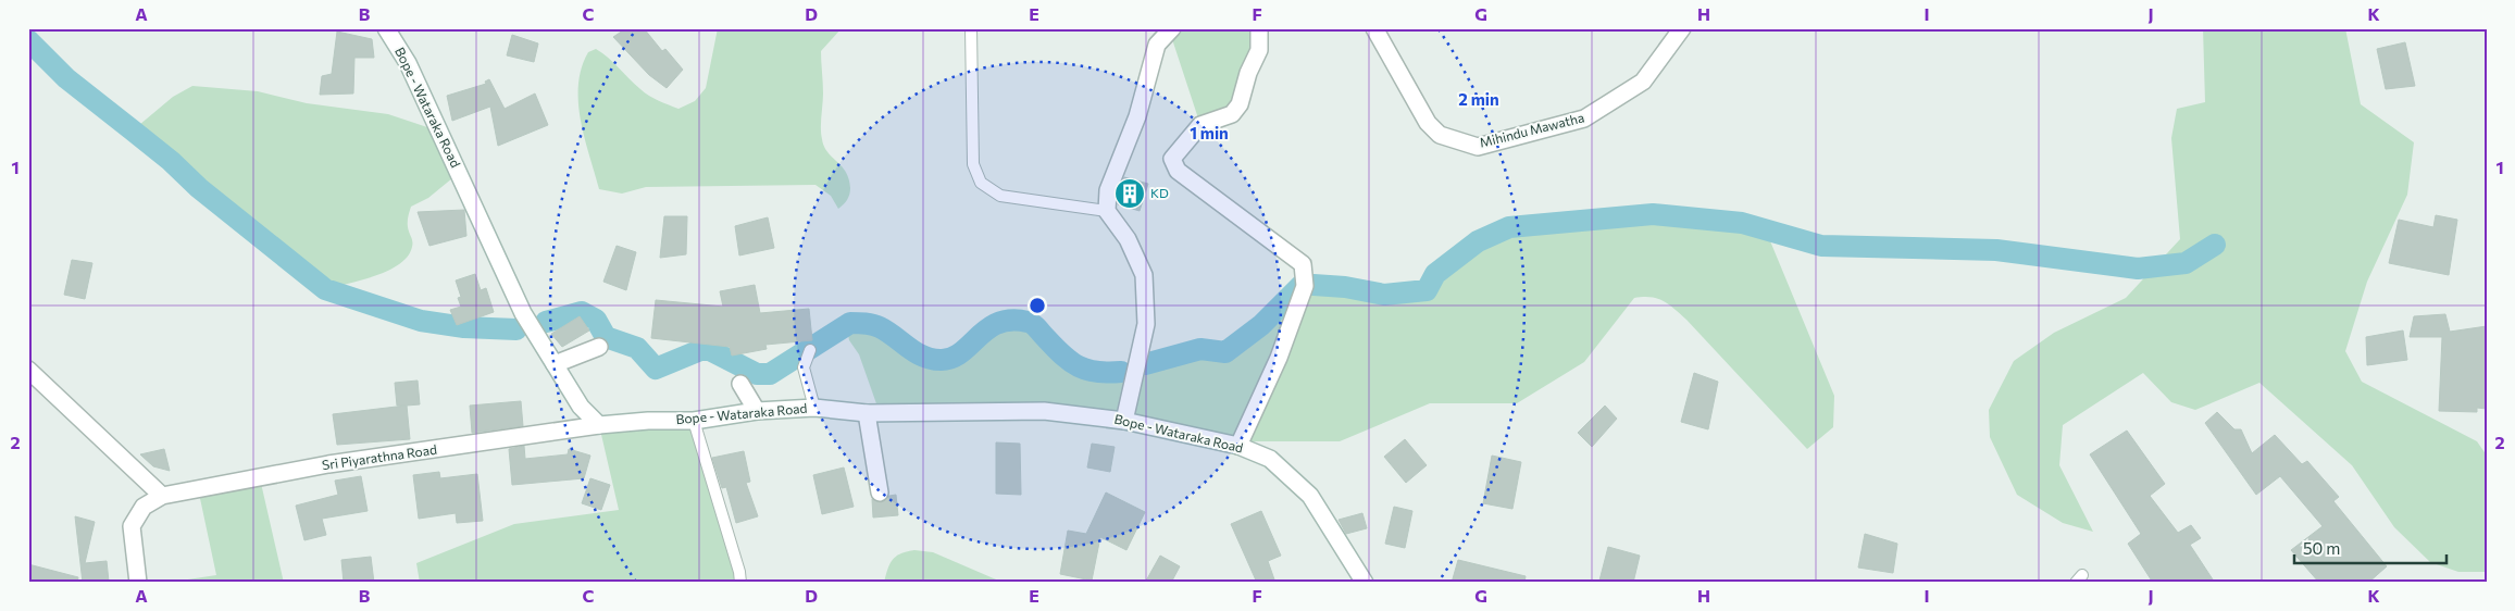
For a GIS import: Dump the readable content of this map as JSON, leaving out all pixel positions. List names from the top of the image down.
{
  "streets": {
    "street": ["Bope - Wataraka Road", "Mihindu Mawatha", "Sri Piyarathna Road"]
  },
  "crossings": [
    ["Bope - Wataraka Road", "Sri Piyarathna Road"]
  ],
  "places": {
    "building": ["KD"]
  },
  "scale_bar": "50 m",
  "grid": {
    "columns": [
      "A",
      "B",
      "C",
      "D",
      "E",
      "F",
      "G",
      "H",
      "I",
      "J",
      "K"
    ],
    "rows": ["1", "2"]
  },
  "rings": ["2 min", "1 min"]
}
